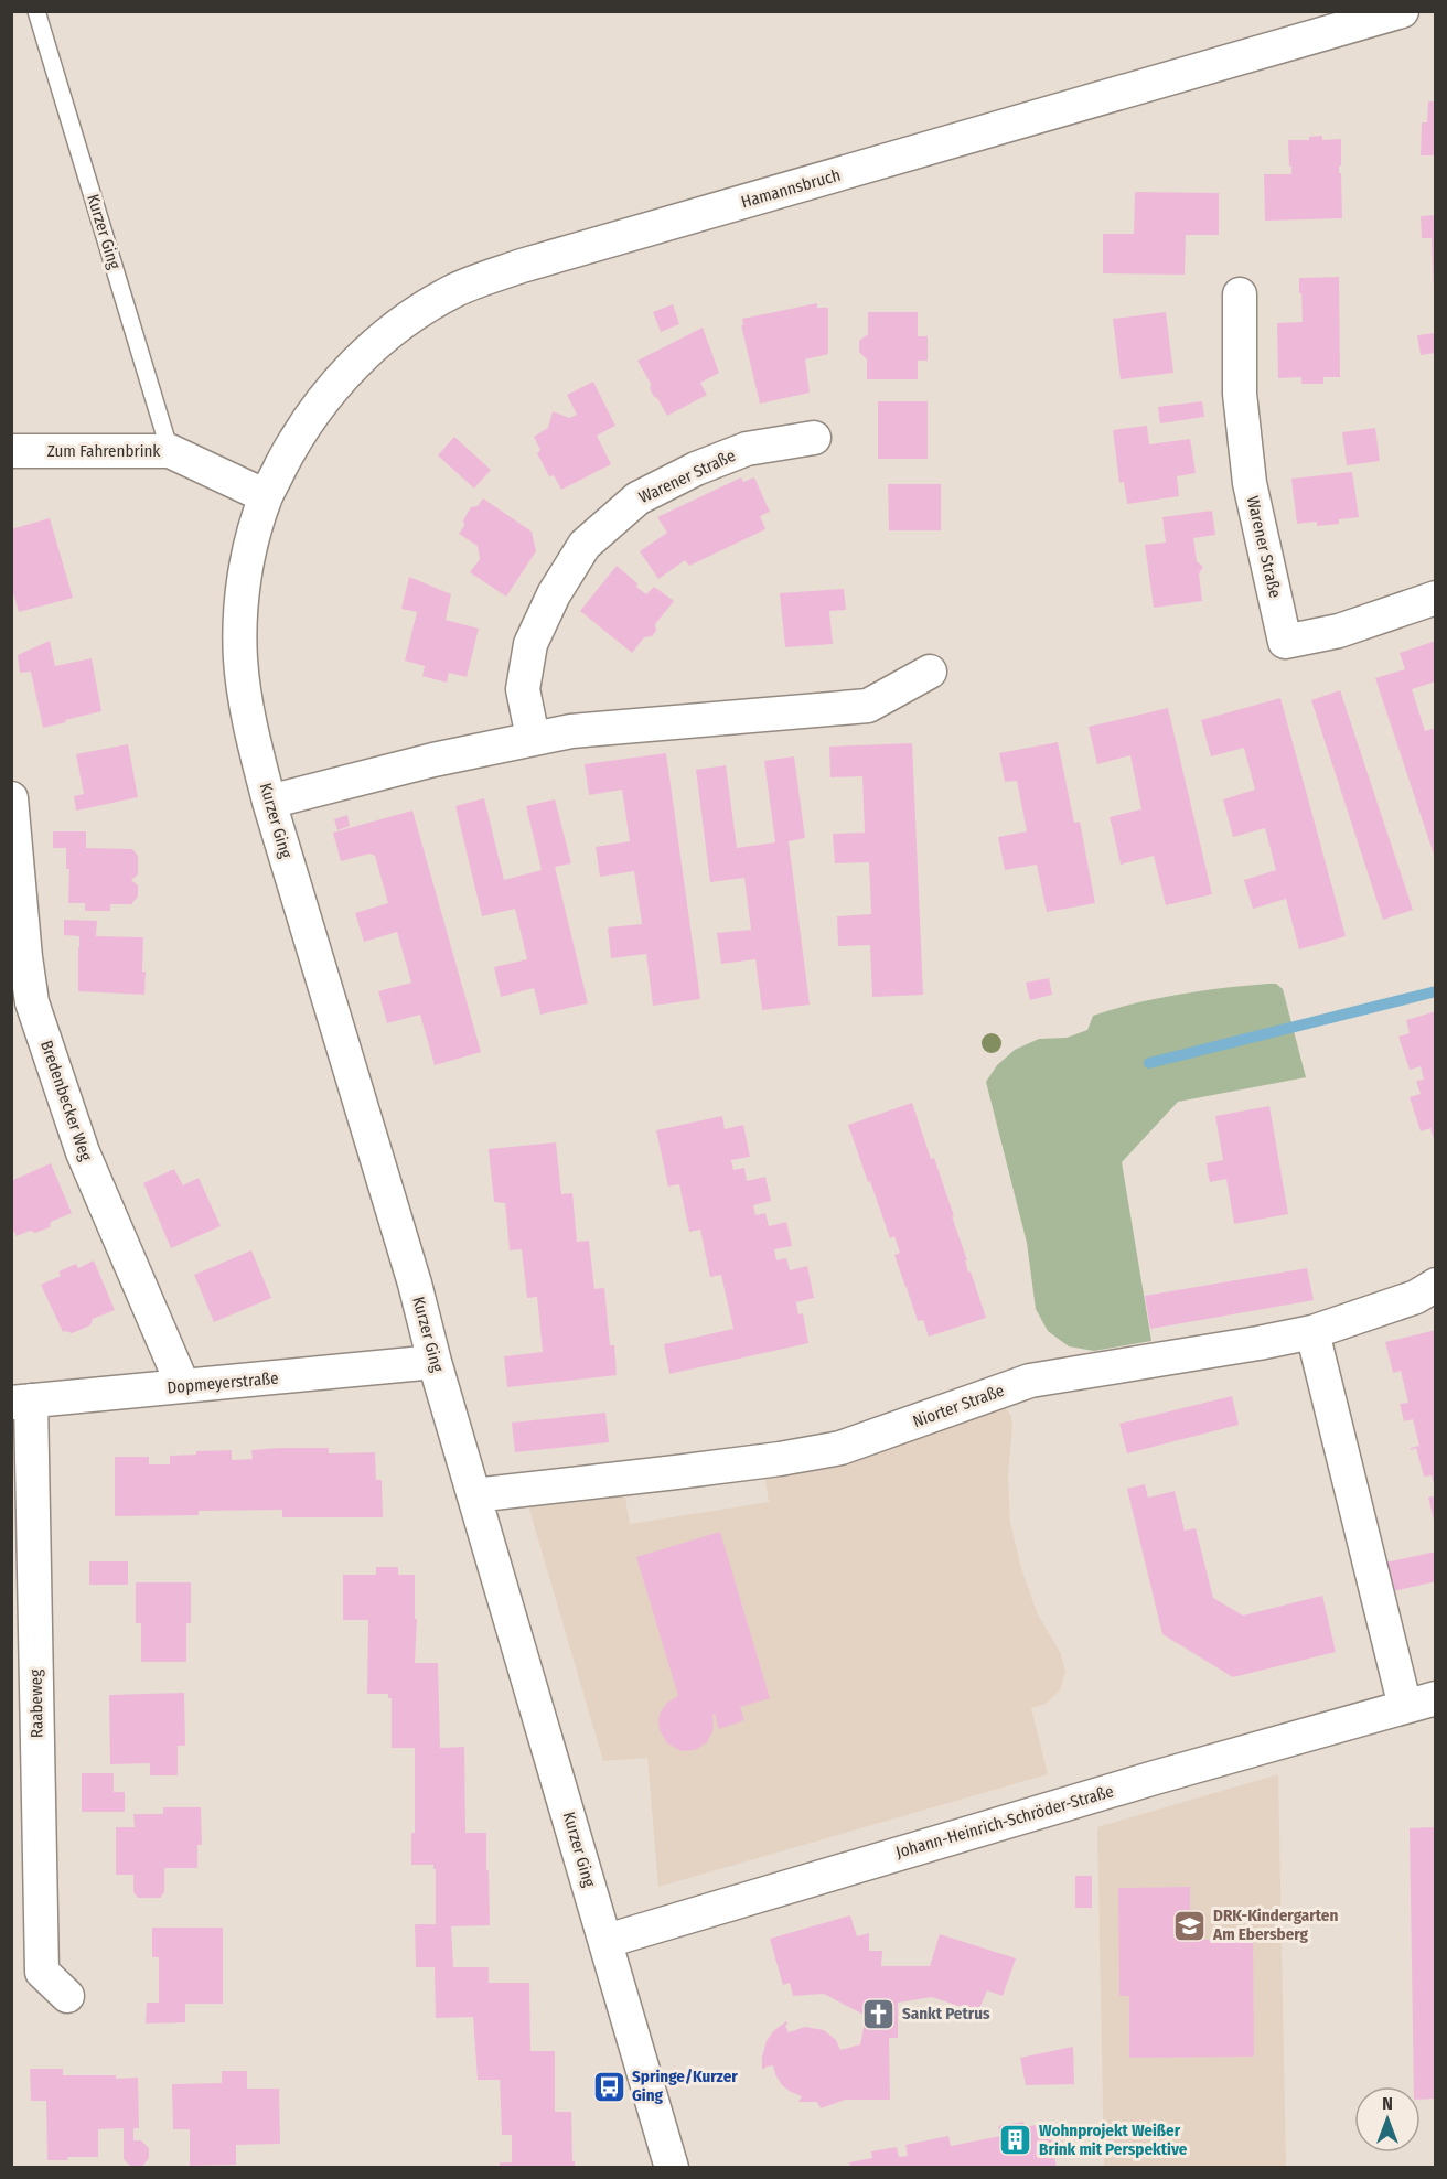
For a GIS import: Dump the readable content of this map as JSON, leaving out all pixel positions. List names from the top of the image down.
{
  "streets": {
    "street": [
      "Hamannsbruch",
      "Kurzer Ging",
      "Zum Fahrenbrink",
      "Warener Straße",
      "Bredenbecker Weg",
      "Dopmeyerstraße",
      "Niorter Straße",
      "Raabeweg",
      "Johann-Heinrich-Schröder-Straße"
    ]
  },
  "crossings": [
    ["Hamannsbruch", "Kurzer Ging"],
    ["Hamannsbruch", "Zum Fahrenbrink"],
    ["Kurzer Ging", "Zum Fahrenbrink"],
    ["Kurzer Ging", "Dopmeyerstraße"],
    ["Kurzer Ging", "Niorter Straße"],
    ["Kurzer Ging", "Johann-Heinrich-Schröder-Straße"],
    ["Bredenbecker Weg", "Dopmeyerstraße"],
    ["Dopmeyerstraße", "Raabeweg"],
    ["Niorter Straße", "Johann-Heinrich-Schröder-Straße"]
  ],
  "places": {
    "school or university": ["DRK-Kindergarten Am Ebersberg"],
    "church": ["Sankt Petrus"],
    "bus stop": ["Springe/Kurzer Ging"],
    "building": ["Wohnprojekt Weißer Brink mit Perspektive"]
  },
  "north": "top"
}
